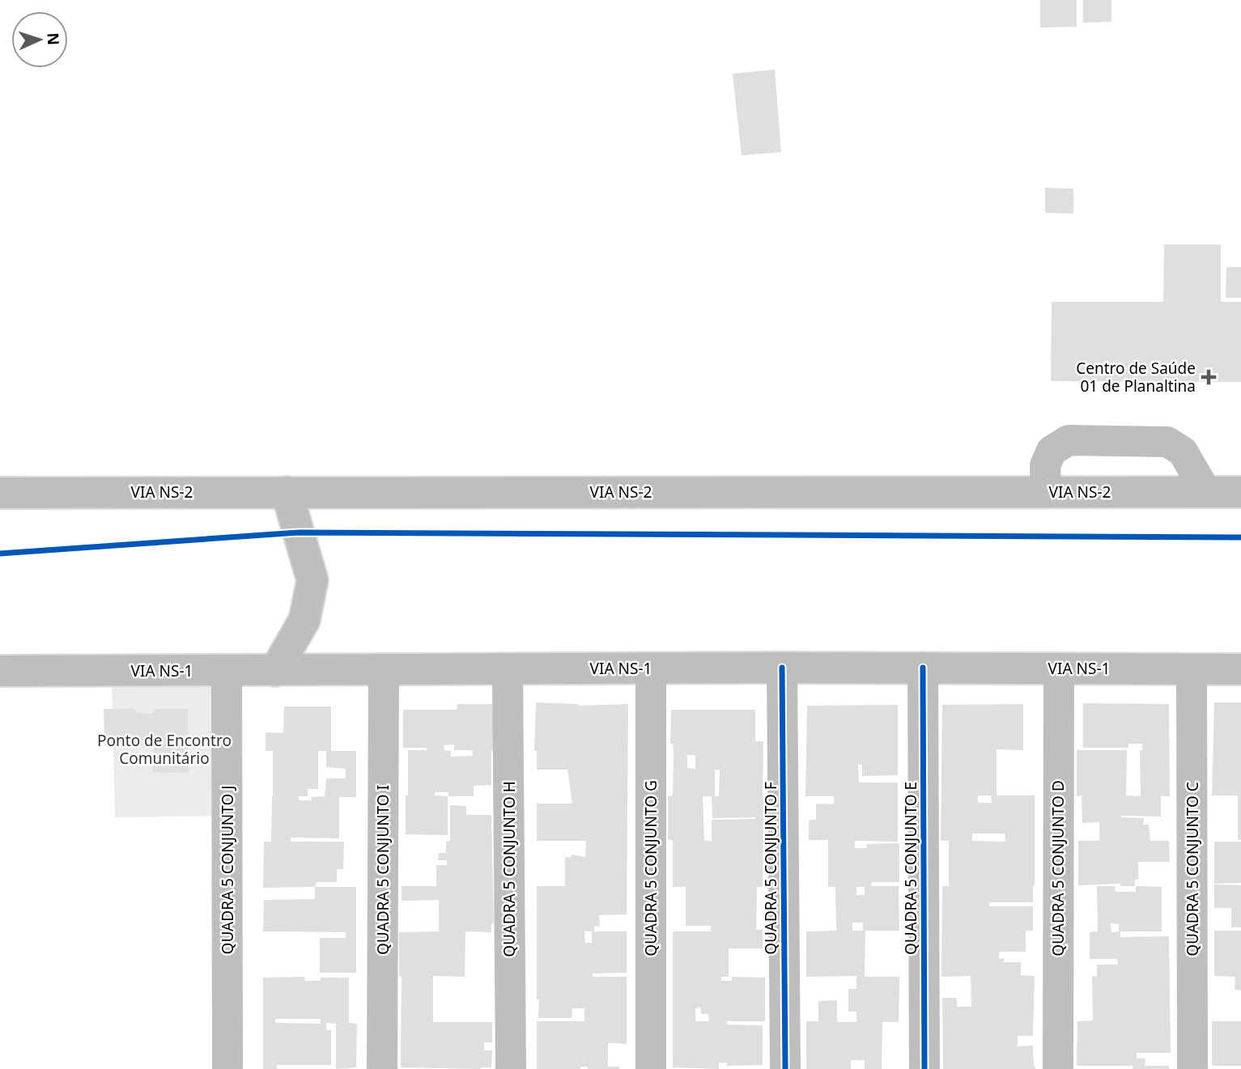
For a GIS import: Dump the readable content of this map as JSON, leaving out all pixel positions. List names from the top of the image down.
{
  "streets": {
    "street": [
      "VIA NS-2",
      "VIA NS-1",
      "QUADRA 5 CONJUNTO G",
      "QUADRA 5 CONJUNTO F",
      "QUADRA 5 CONJUNTO E",
      "QUADRA 5 CONJUNTO D",
      "QUADRA 5 CONJUNTO H",
      "QUADRA 5 CONJUNTO C",
      "QUADRA 5 CONJUNTO J",
      "QUADRA 5 CONJUNTO I"
    ]
  },
  "crossings": [
    ["VIA NS-1", "QUADRA 5 CONJUNTO G"],
    ["VIA NS-1", "QUADRA 5 CONJUNTO F"],
    ["VIA NS-1", "QUADRA 5 CONJUNTO E"],
    ["VIA NS-1", "QUADRA 5 CONJUNTO D"],
    ["VIA NS-1", "QUADRA 5 CONJUNTO H"],
    ["VIA NS-1", "QUADRA 5 CONJUNTO C"],
    ["VIA NS-1", "QUADRA 5 CONJUNTO J"],
    ["VIA NS-1", "QUADRA 5 CONJUNTO I"]
  ],
  "parks": ["Ponto de Encontro Comunitário"],
  "places": {
    "health": ["Centro de Saúde 01 de Planaltina"]
  },
  "north": "right"
}
